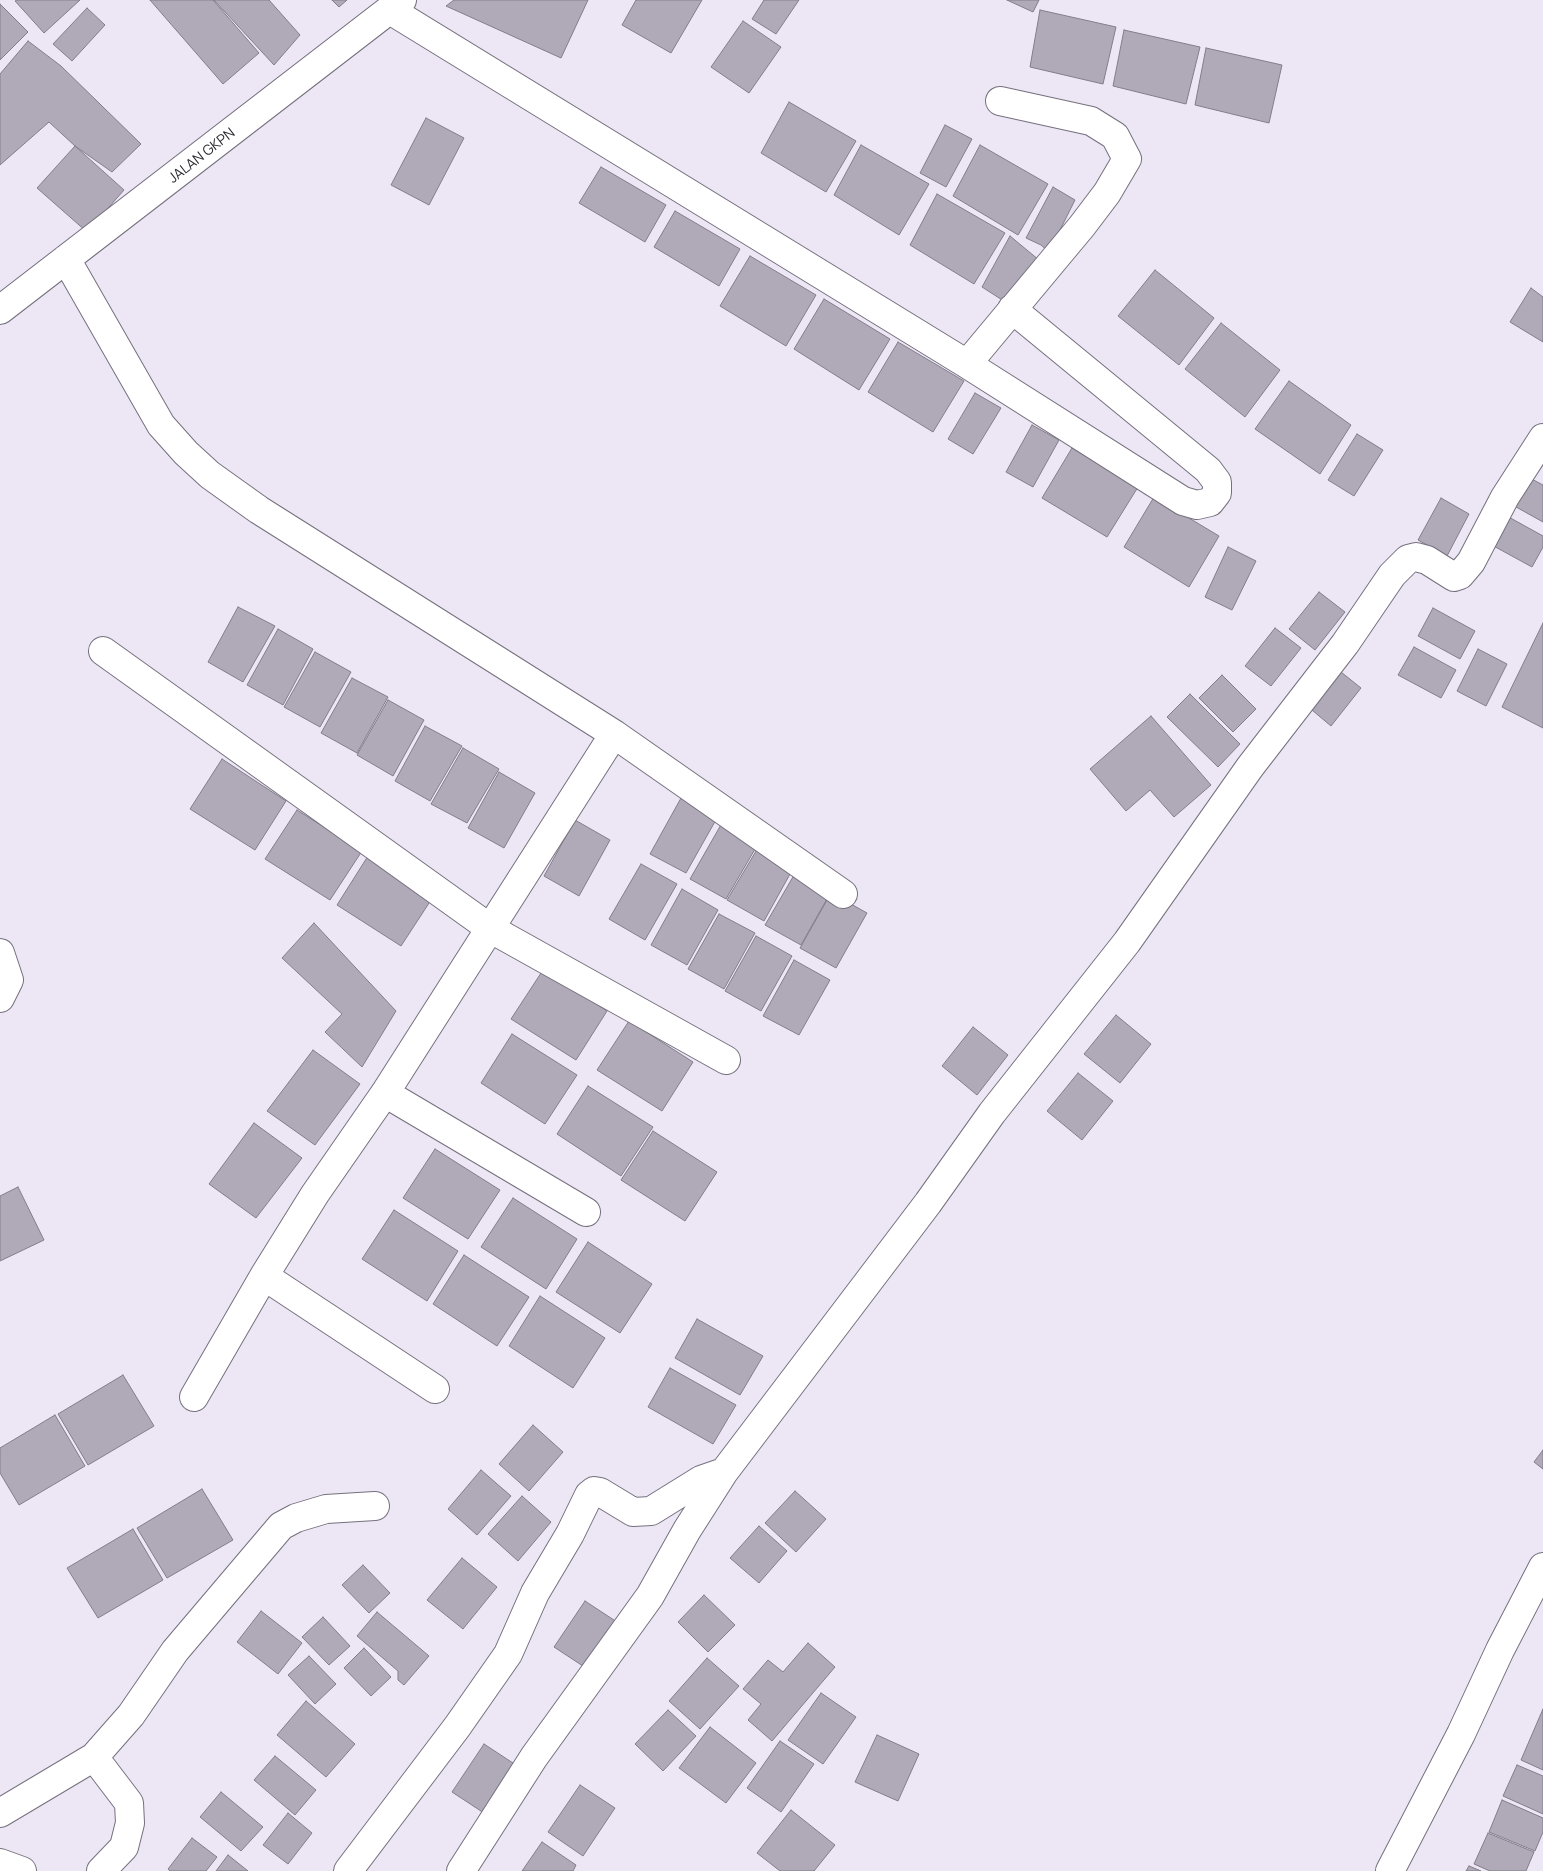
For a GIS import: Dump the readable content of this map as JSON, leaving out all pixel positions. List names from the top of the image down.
{
  "streets": {
    "street": ["JALAN GKPN"]
  }
}
